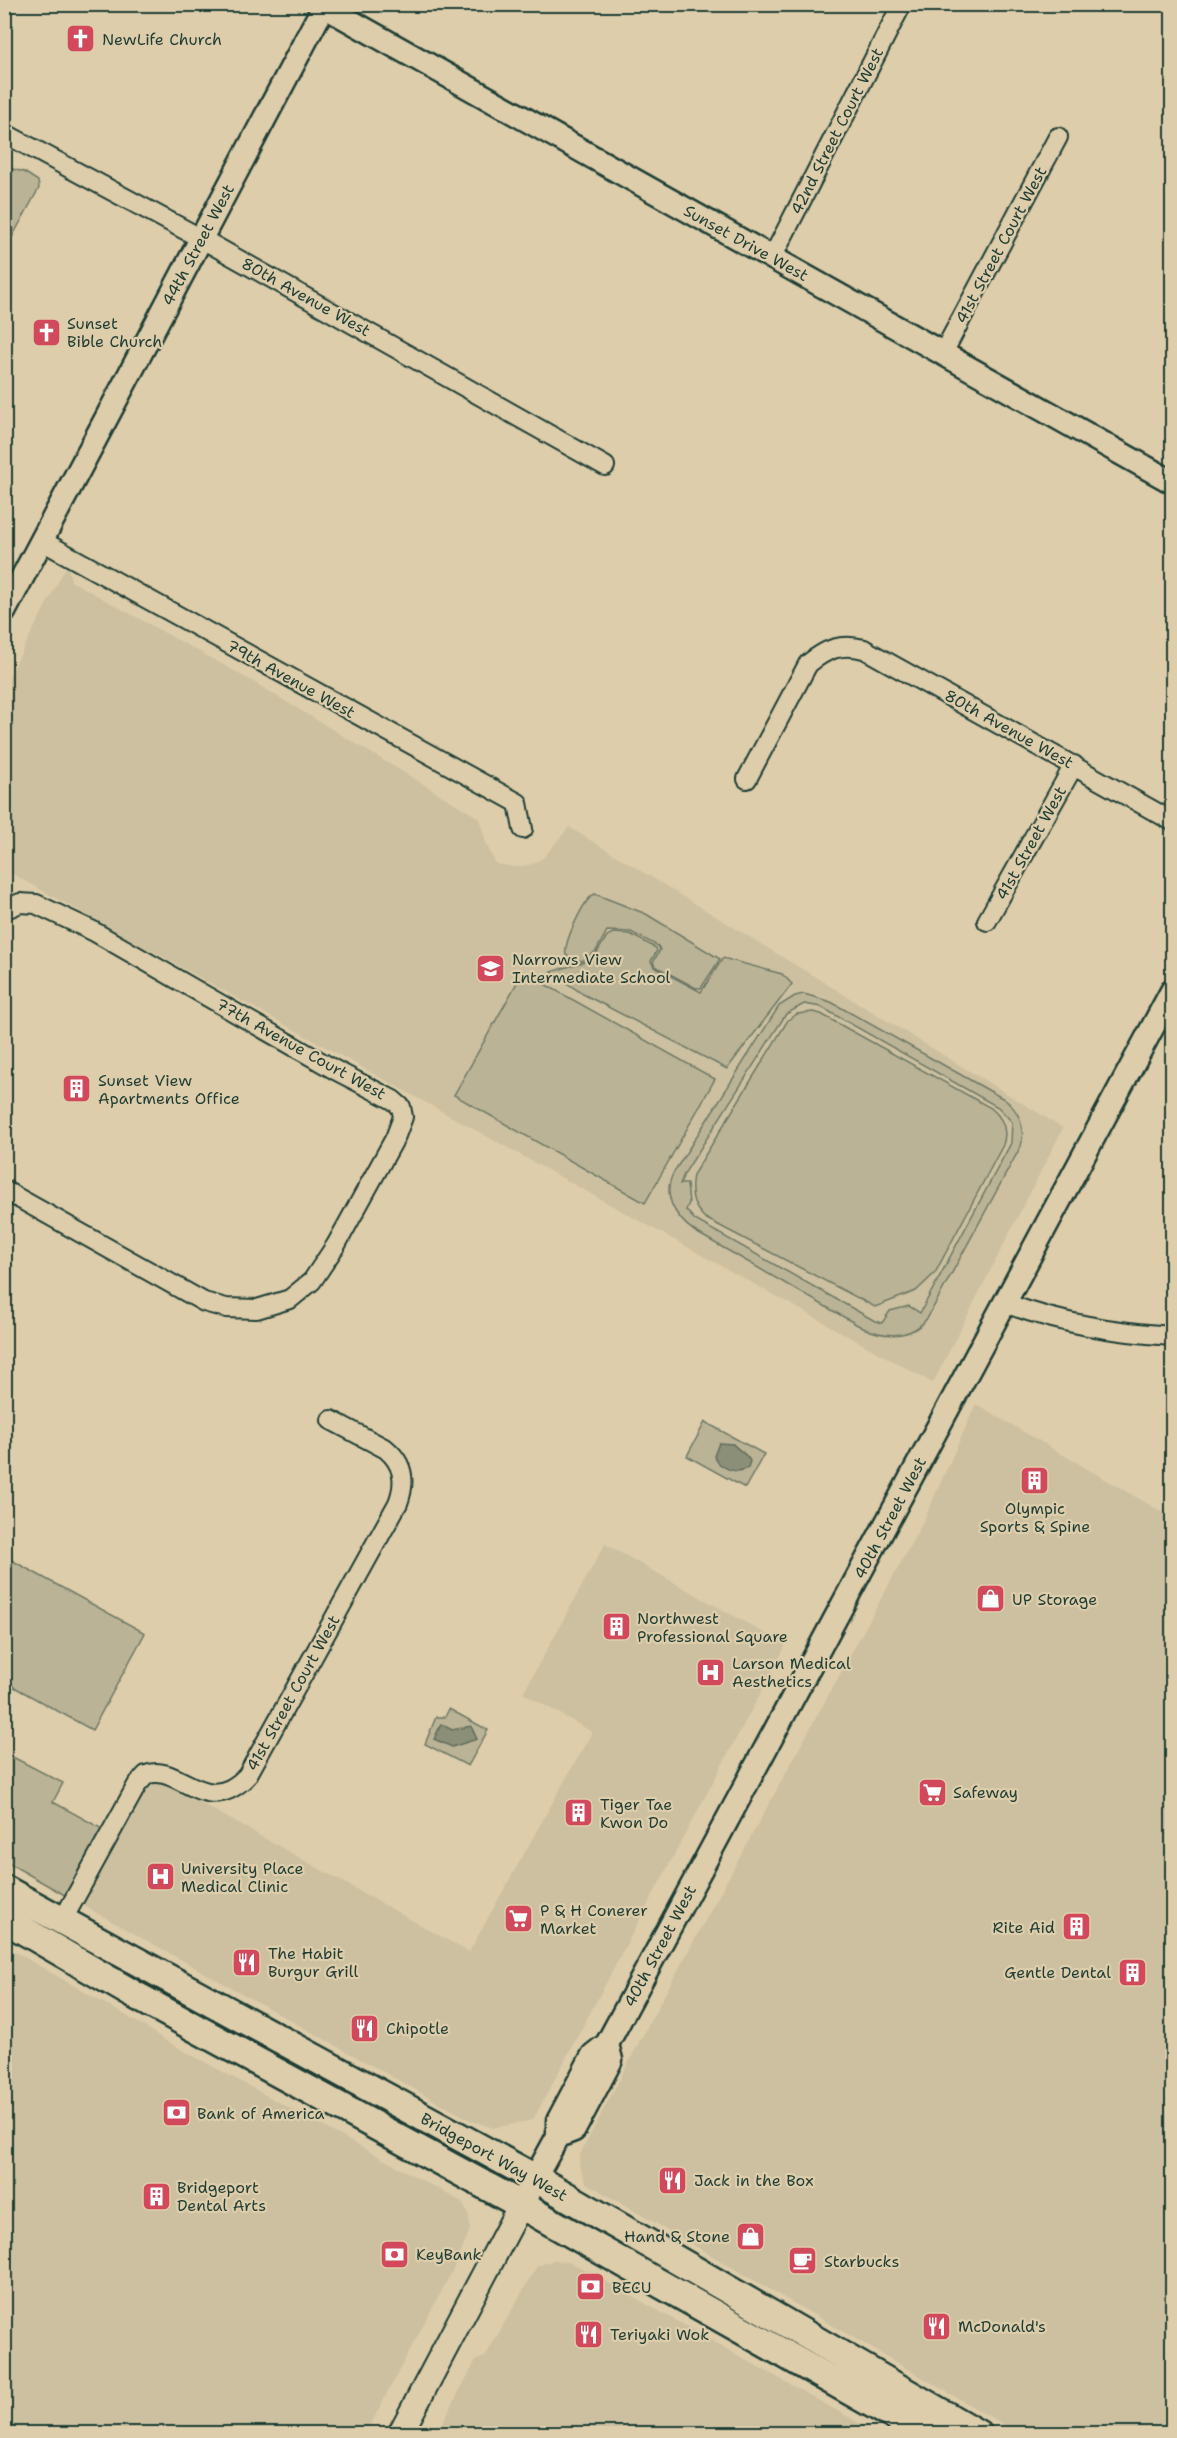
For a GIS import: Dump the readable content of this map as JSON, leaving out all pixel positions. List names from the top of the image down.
{
  "streets": {
    "main road": ["40th Street West", "Bridgeport Way West"],
    "street": [
      "42nd Street Court West",
      "Sunset Drive West",
      "44th Street West",
      "41st Street Court West",
      "80th Avenue West",
      "79th Avenue West",
      "41st Street West",
      "77th Avenue Court West"
    ]
  },
  "crossings": [
    ["42nd Street Court West", "Sunset Drive West"],
    ["Sunset Drive West", "44th Street West"],
    ["Sunset Drive West", "41st Street Court West"],
    ["44th Street West", "80th Avenue West"],
    ["44th Street West", "79th Avenue West"],
    ["41st Street Court West", "Bridgeport Way West"],
    ["80th Avenue West", "41st Street West"],
    ["40th Street West", "Bridgeport Way West"]
  ],
  "places": {
    "church": ["NewLife Church", "Sunset Bible Church"],
    "school or university": ["Narrows View Intermediate School"],
    "building": [
      "Sunset View Apartments Office",
      "Olympic Sports & Spine",
      "Northwest Professional Square",
      "Tiger Tae Kwon Do",
      "Rite Aid",
      "Gentle Dental",
      "Bridgeport Dental Arts"
    ],
    "shop": ["UP Storage", "Hand & Stone"],
    "hospital": ["Larson Medical Aesthetics", "University Place Medical Clinic"],
    "supermarket": ["Safeway", "P & H Conerer Market"],
    "restaurant": [
      "The Habit Burgur Grill",
      "Chipotle",
      "Jack in the Box",
      "McDonald's",
      "Teriyaki Wok"
    ],
    "bank": ["Bank of America", "KeyBank", "BECU"],
    "cafe": ["Starbucks"]
  }
}
